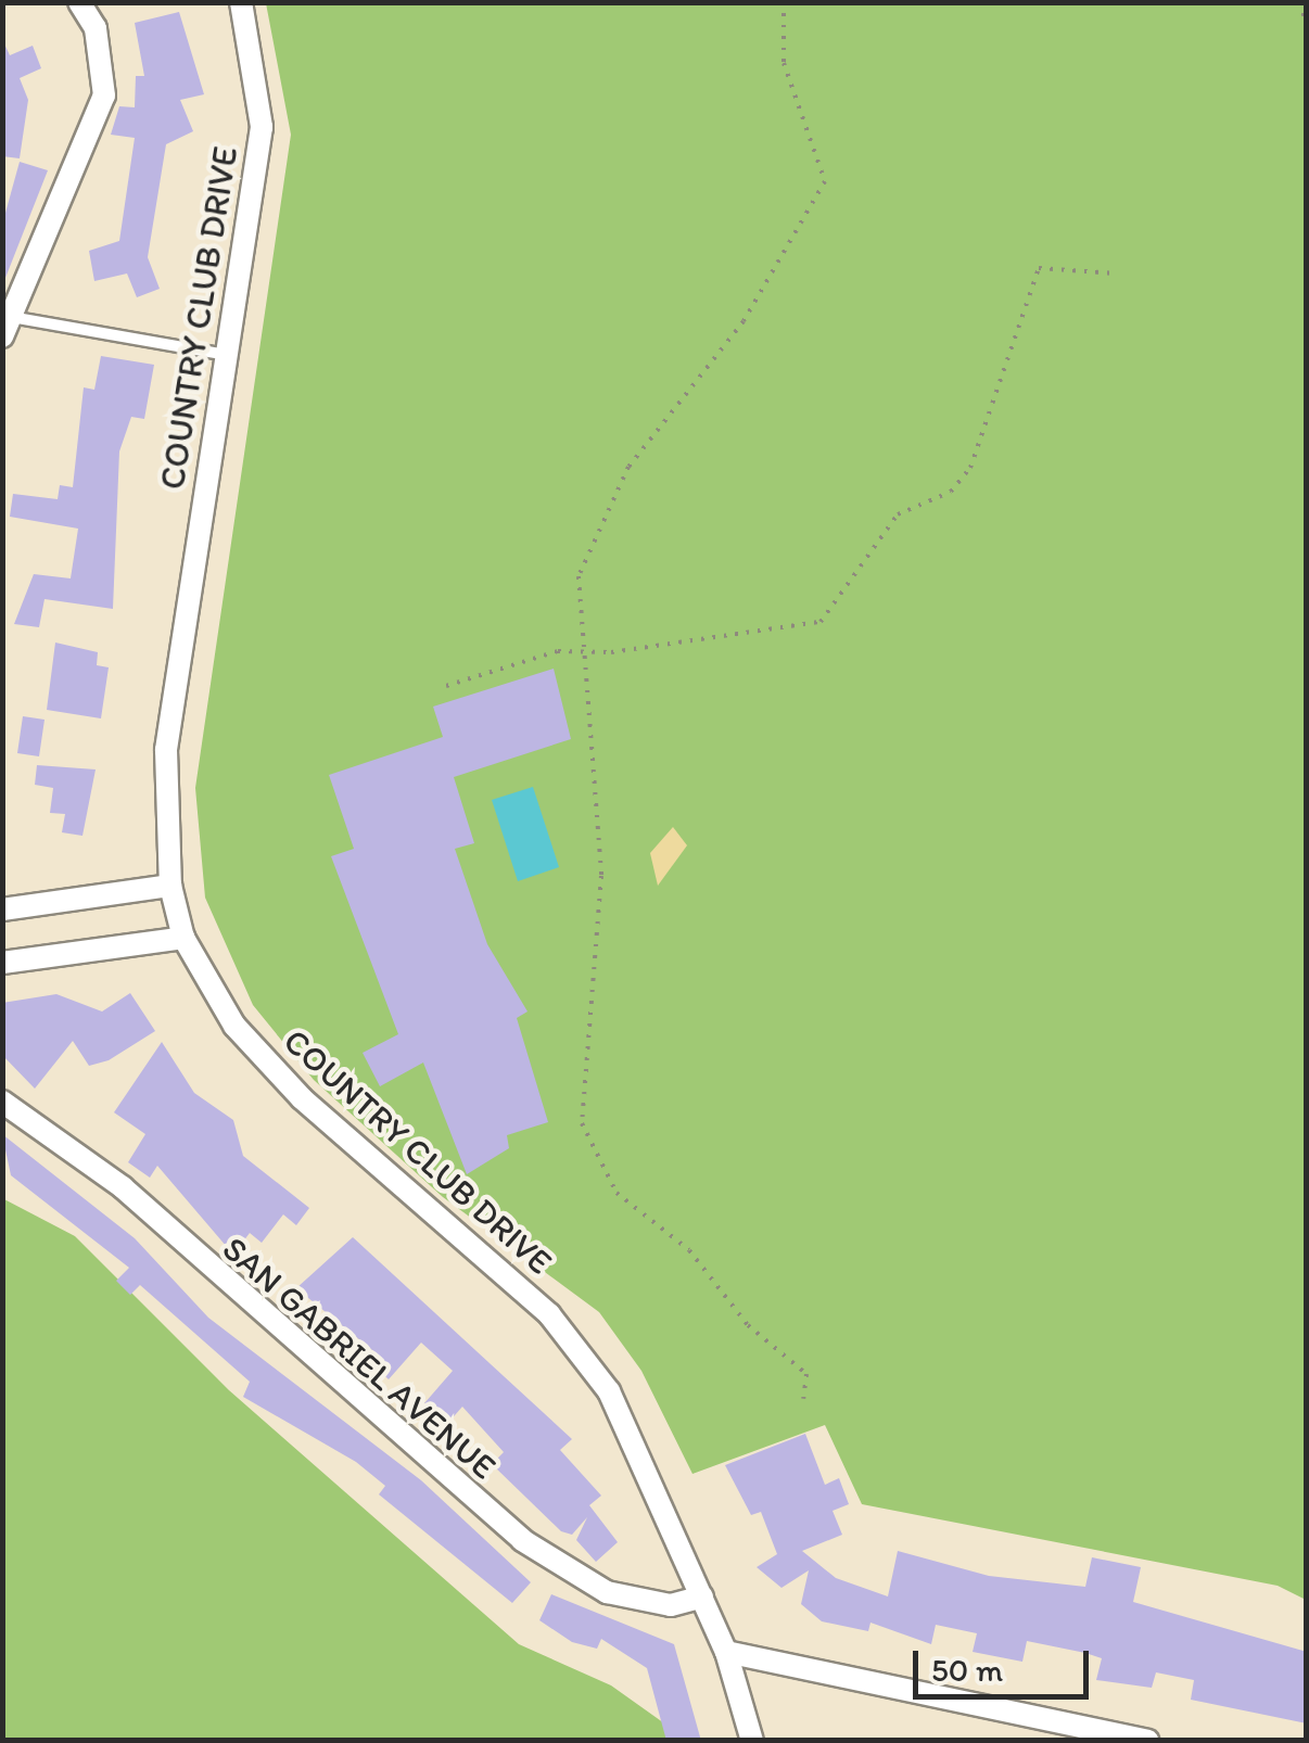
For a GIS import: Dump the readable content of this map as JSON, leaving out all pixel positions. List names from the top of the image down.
{
  "streets": {
    "street": ["COUNTRY CLUB DRIVE", "SAN GABRIEL AVENUE"]
  },
  "crossings": [
    ["COUNTRY CLUB DRIVE", "SAN GABRIEL AVENUE"]
  ],
  "scale_bar": "50 m"
}
